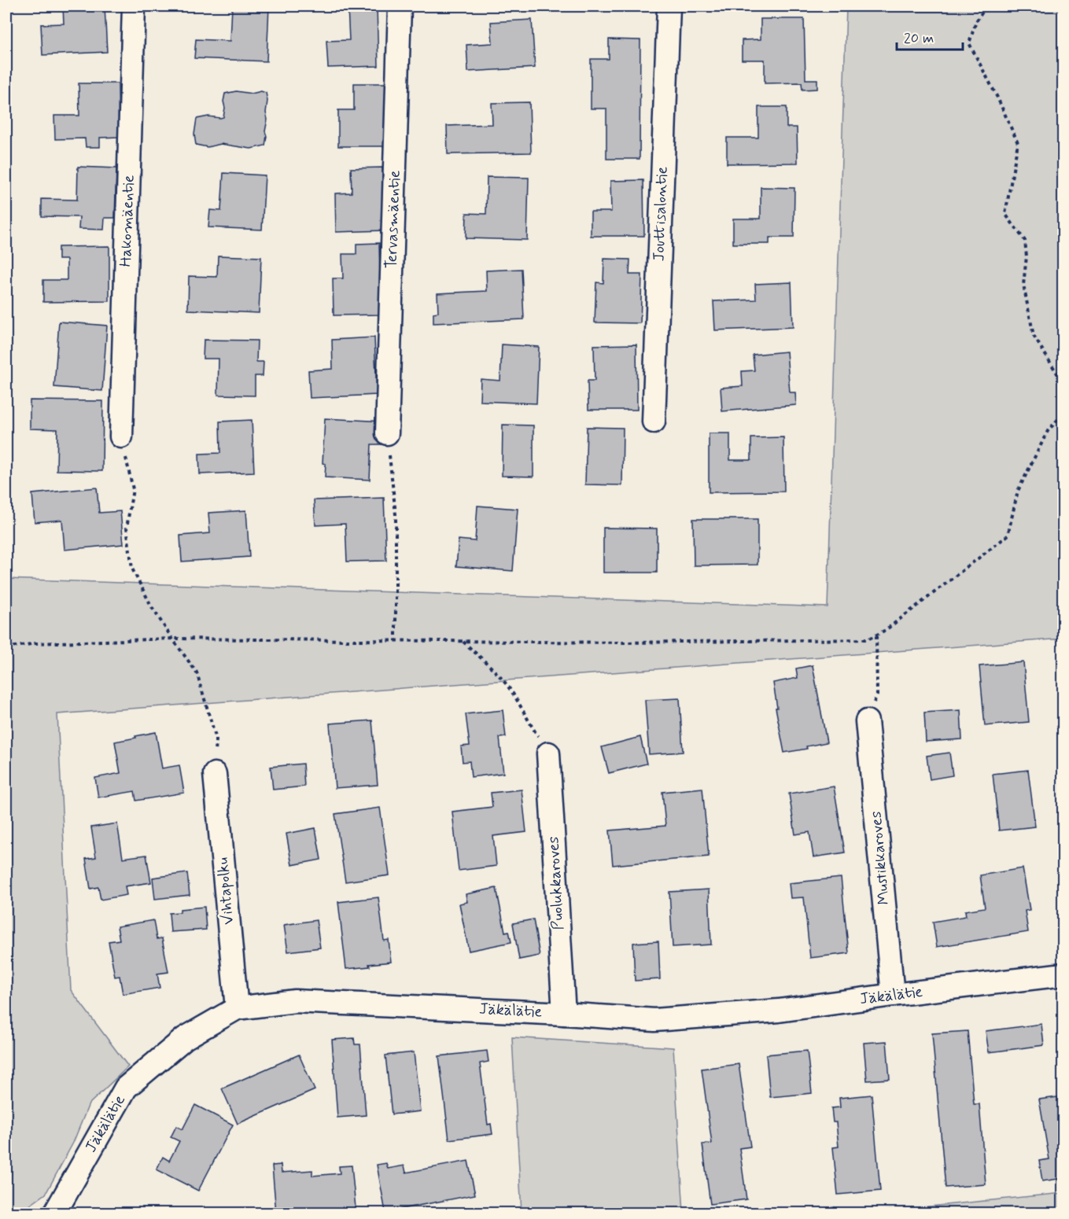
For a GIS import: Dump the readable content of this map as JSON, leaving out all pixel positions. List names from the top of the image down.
{
  "streets": {
    "street": [
      "Jouttisalontie",
      "Tervasmäentie",
      "Hakomäentie",
      "Mustikkaroves",
      "Puolukkaroves",
      "Vihtapolku",
      "Jäkälätie"
    ]
  },
  "crossings": [
    ["Mustikkaroves", "Jäkälätie"],
    ["Puolukkaroves", "Jäkälätie"],
    ["Vihtapolku", "Jäkälätie"]
  ],
  "scale_bar": "20 m"
}
